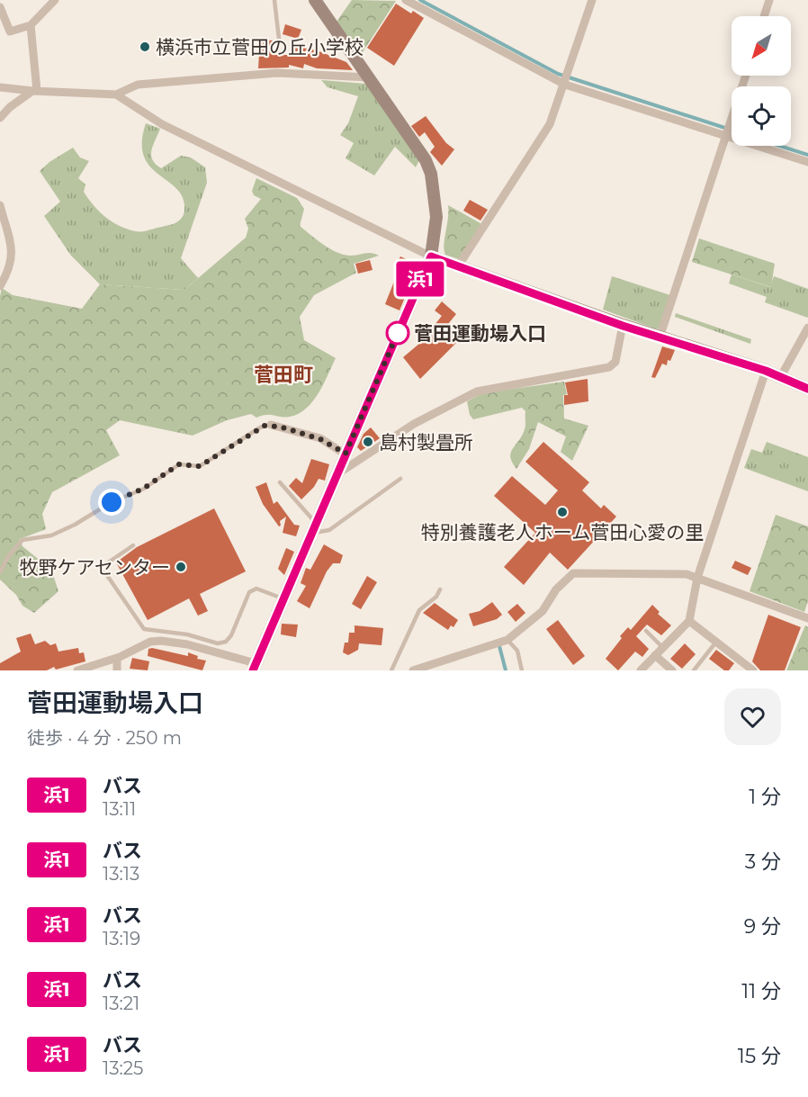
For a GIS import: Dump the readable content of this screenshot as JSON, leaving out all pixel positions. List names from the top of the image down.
{
  "districts": ["菅田町"],
  "places": [
    "横浜市立菅田の丘小学校",
    "菅田運動場入口",
    "島村製畳所",
    "特別養護老人ホーム菅田心愛の里",
    "牧野ケアセンター"
  ],
  "lines": ["bus line 浜1"],
  "north": "bottom left",
  "page": {
    "on_map": "浜1",
    "heading": ["菅田運動場入口", "徒歩 · 4 分 · 250 m"],
    "list": [
      {
        "mark": "浜1",
        "name": "バス",
        "note": "13:11",
        "value": "1 分"
      },
      {
        "mark": "浜1",
        "name": "バス",
        "note": "13:13",
        "value": "3 分"
      },
      {
        "mark": "浜1",
        "name": "バス",
        "note": "13:19",
        "value": "9 分"
      },
      {
        "mark": "浜1",
        "name": "バス",
        "note": "13:21",
        "value": "11 分"
      },
      {
        "mark": "浜1",
        "name": "バス",
        "note": "13:25",
        "value": "15 分"
      }
    ]
  }
}
